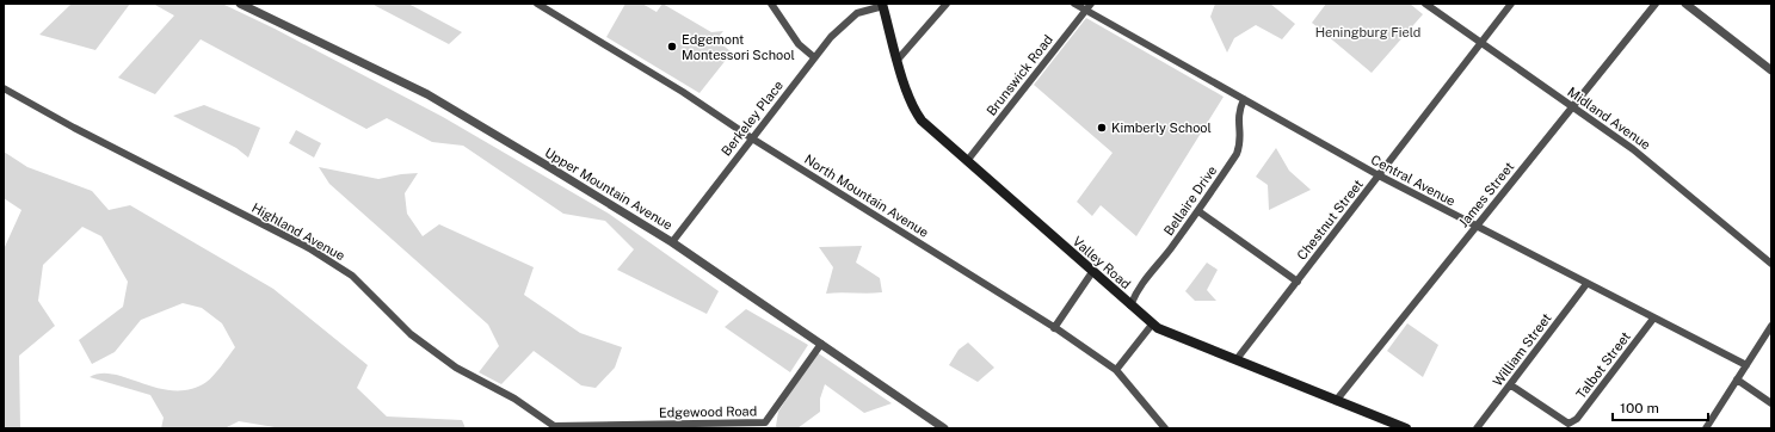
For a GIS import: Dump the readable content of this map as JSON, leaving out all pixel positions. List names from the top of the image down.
{
  "streets": {
    "main road": ["Valley Road"],
    "street": [
      "Brunswick Road",
      "Berkeley Place",
      "Midland Avenue",
      "Central Avenue",
      "Upper Mountain Avenue",
      "James Street",
      "North Mountain Avenue",
      "Bellaire Drive",
      "Chestnut Street",
      "Highland Avenue",
      "William Street",
      "Talbot Street",
      "Edgewood Road"
    ]
  },
  "crossings": [
    ["Brunswick Road", "Central Avenue"],
    ["Brunswick Road", "Valley Road"],
    ["Berkeley Place", "Upper Mountain Avenue"],
    ["Berkeley Place", "North Mountain Avenue"],
    ["Berkeley Place", "Valley Road"],
    ["Midland Avenue", "James Street"],
    ["Midland Avenue", "Chestnut Street"],
    ["Central Avenue", "James Street"],
    ["Central Avenue", "Bellaire Drive"],
    ["Central Avenue", "Chestnut Street"],
    ["Central Avenue", "William Street"],
    ["Central Avenue", "Talbot Street"],
    ["Upper Mountain Avenue", "Edgewood Road"],
    ["James Street", "Valley Road"],
    ["Bellaire Drive", "Valley Road"],
    ["Chestnut Street", "Valley Road"],
    ["Highland Avenue", "Edgewood Road"],
    ["William Street", "Talbot Street"]
  ],
  "parks": ["Heningburg Field"],
  "places": ["Edgemont Montessori School", "Kimberly School"],
  "scale_bar": "100 m"
}
